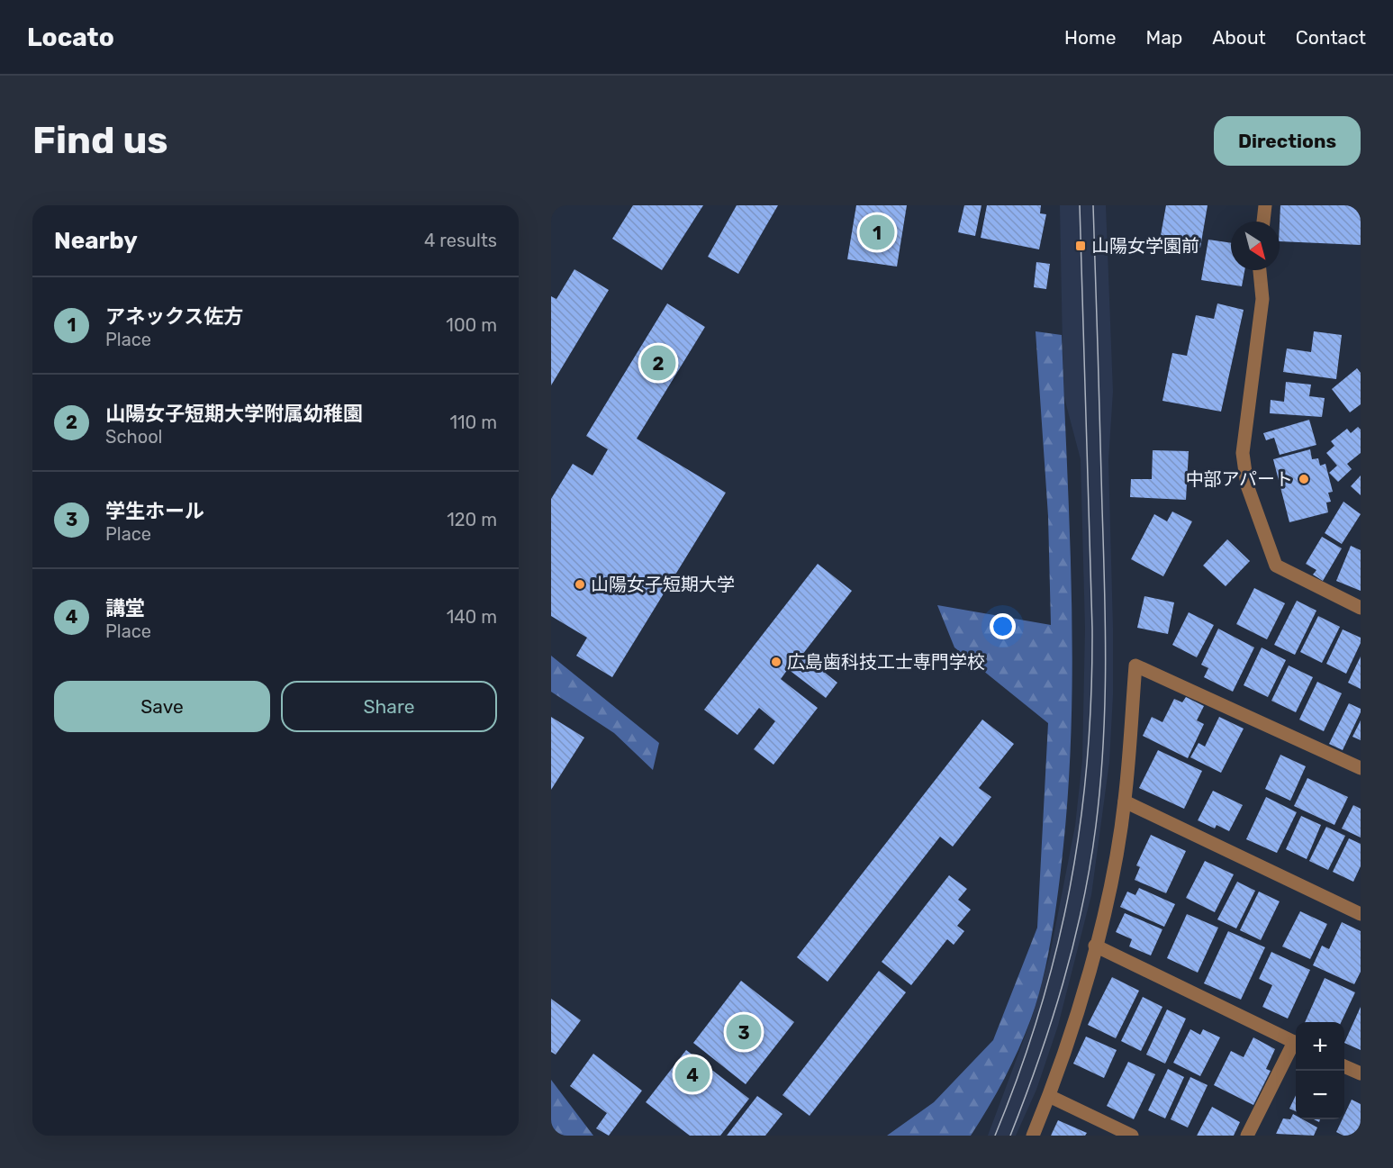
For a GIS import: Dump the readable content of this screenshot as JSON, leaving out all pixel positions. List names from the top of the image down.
{
  "places": {
    "transit": ["山陽女学園前"],
    "other": ["中部アパート", "山陽女子短期大学", "広島歯科技工士専門学校"]
  },
  "north": "bottom right",
  "page": {
    "header": "Locato",
    "nav": [
      "Home",
      "Map",
      "About",
      "Contact"
    ],
    "buttons": [
      "Directions",
      ["Save", "Share"]
    ],
    "title": "Find us",
    "heading": ["Nearby", "4 results"],
    "pins": [
      "1",
      "2",
      "3",
      "4"
    ],
    "list": [
      {
        "mark": "1",
        "name": "アネックス佐方",
        "note": "Place",
        "value": "100 m"
      },
      {
        "mark": "2",
        "name": "山陽女子短期大学附属幼稚園",
        "note": "School",
        "value": "110 m"
      },
      {
        "mark": "3",
        "name": "学生ホール",
        "note": "Place",
        "value": "120 m"
      },
      {
        "mark": "4",
        "name": "講堂",
        "note": "Place",
        "value": "140 m"
      }
    ],
    "map_buttons": ["+", "−"]
  }
}
